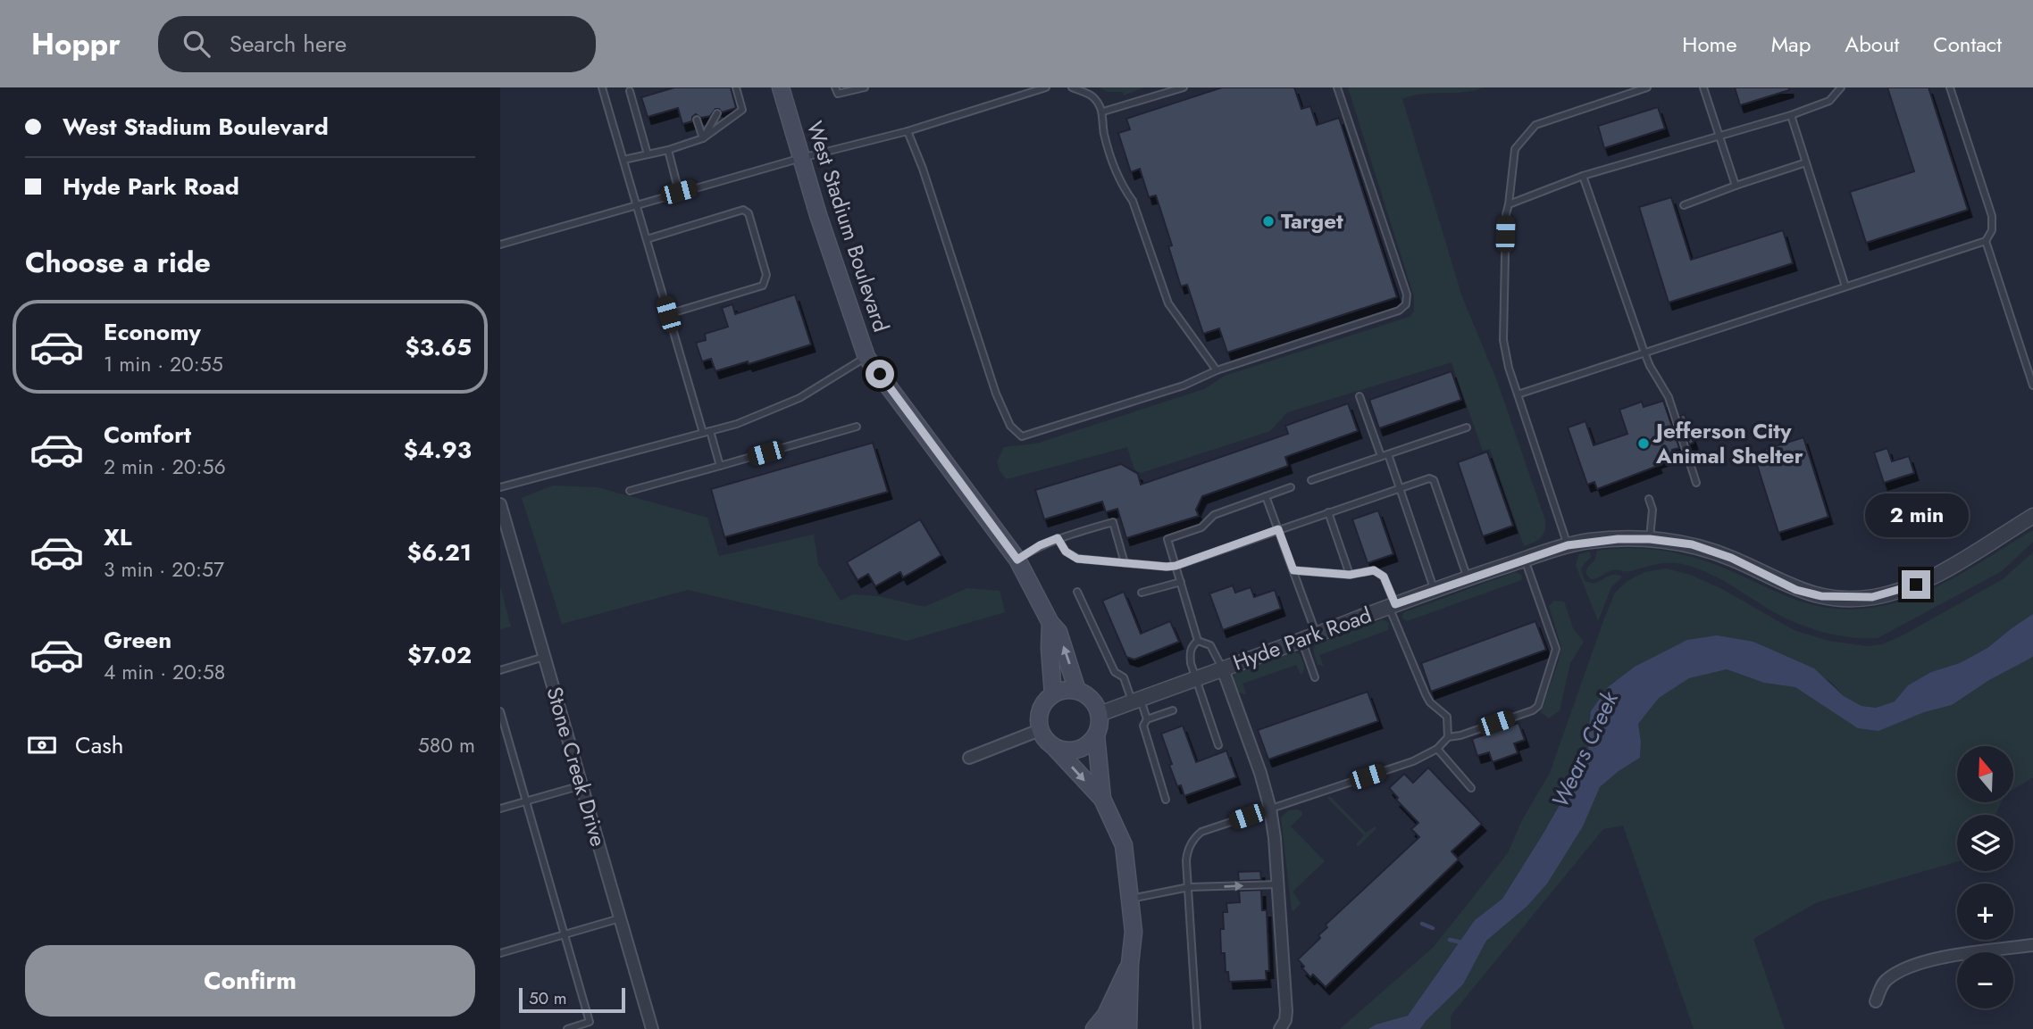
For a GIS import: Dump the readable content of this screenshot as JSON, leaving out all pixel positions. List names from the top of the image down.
{
  "streets": {
    "main road": ["West Stadium Boulevard"],
    "street": ["Hyde Park Road", "Stone Creek Drive"]
  },
  "crossings": [
    ["West Stadium Boulevard", "Hyde Park Road"]
  ],
  "water": ["Wears Creek"],
  "places": ["Target", "Jefferson City Animal Shelter"],
  "scale_bar": "50 m",
  "north": "top",
  "page": {
    "header": "Hoppr",
    "search": "Search here",
    "nav": [
      "Home",
      "Map",
      "About",
      "Contact"
    ],
    "banner": ["West Stadium Boulevard", "Hyde Park Road"],
    "heading": "Choose a ride",
    "list": [
      {
        "name": "Economy",
        "note": "1 min · 20:55",
        "value": "$3.65"
      },
      {
        "name": "Comfort",
        "note": "2 min · 20:56",
        "value": "$4.93"
      },
      {
        "name": "XL",
        "note": "3 min · 20:57",
        "value": "$6.21"
      },
      {
        "name": "Green",
        "note": "4 min · 20:58",
        "value": "$7.02"
      }
    ],
    "bubble": "2 min",
    "pay": ["Cash", "580 m"],
    "map_buttons": ["+", "−"],
    "buttons": "Confirm",
    "scale": "50 m"
  }
}
